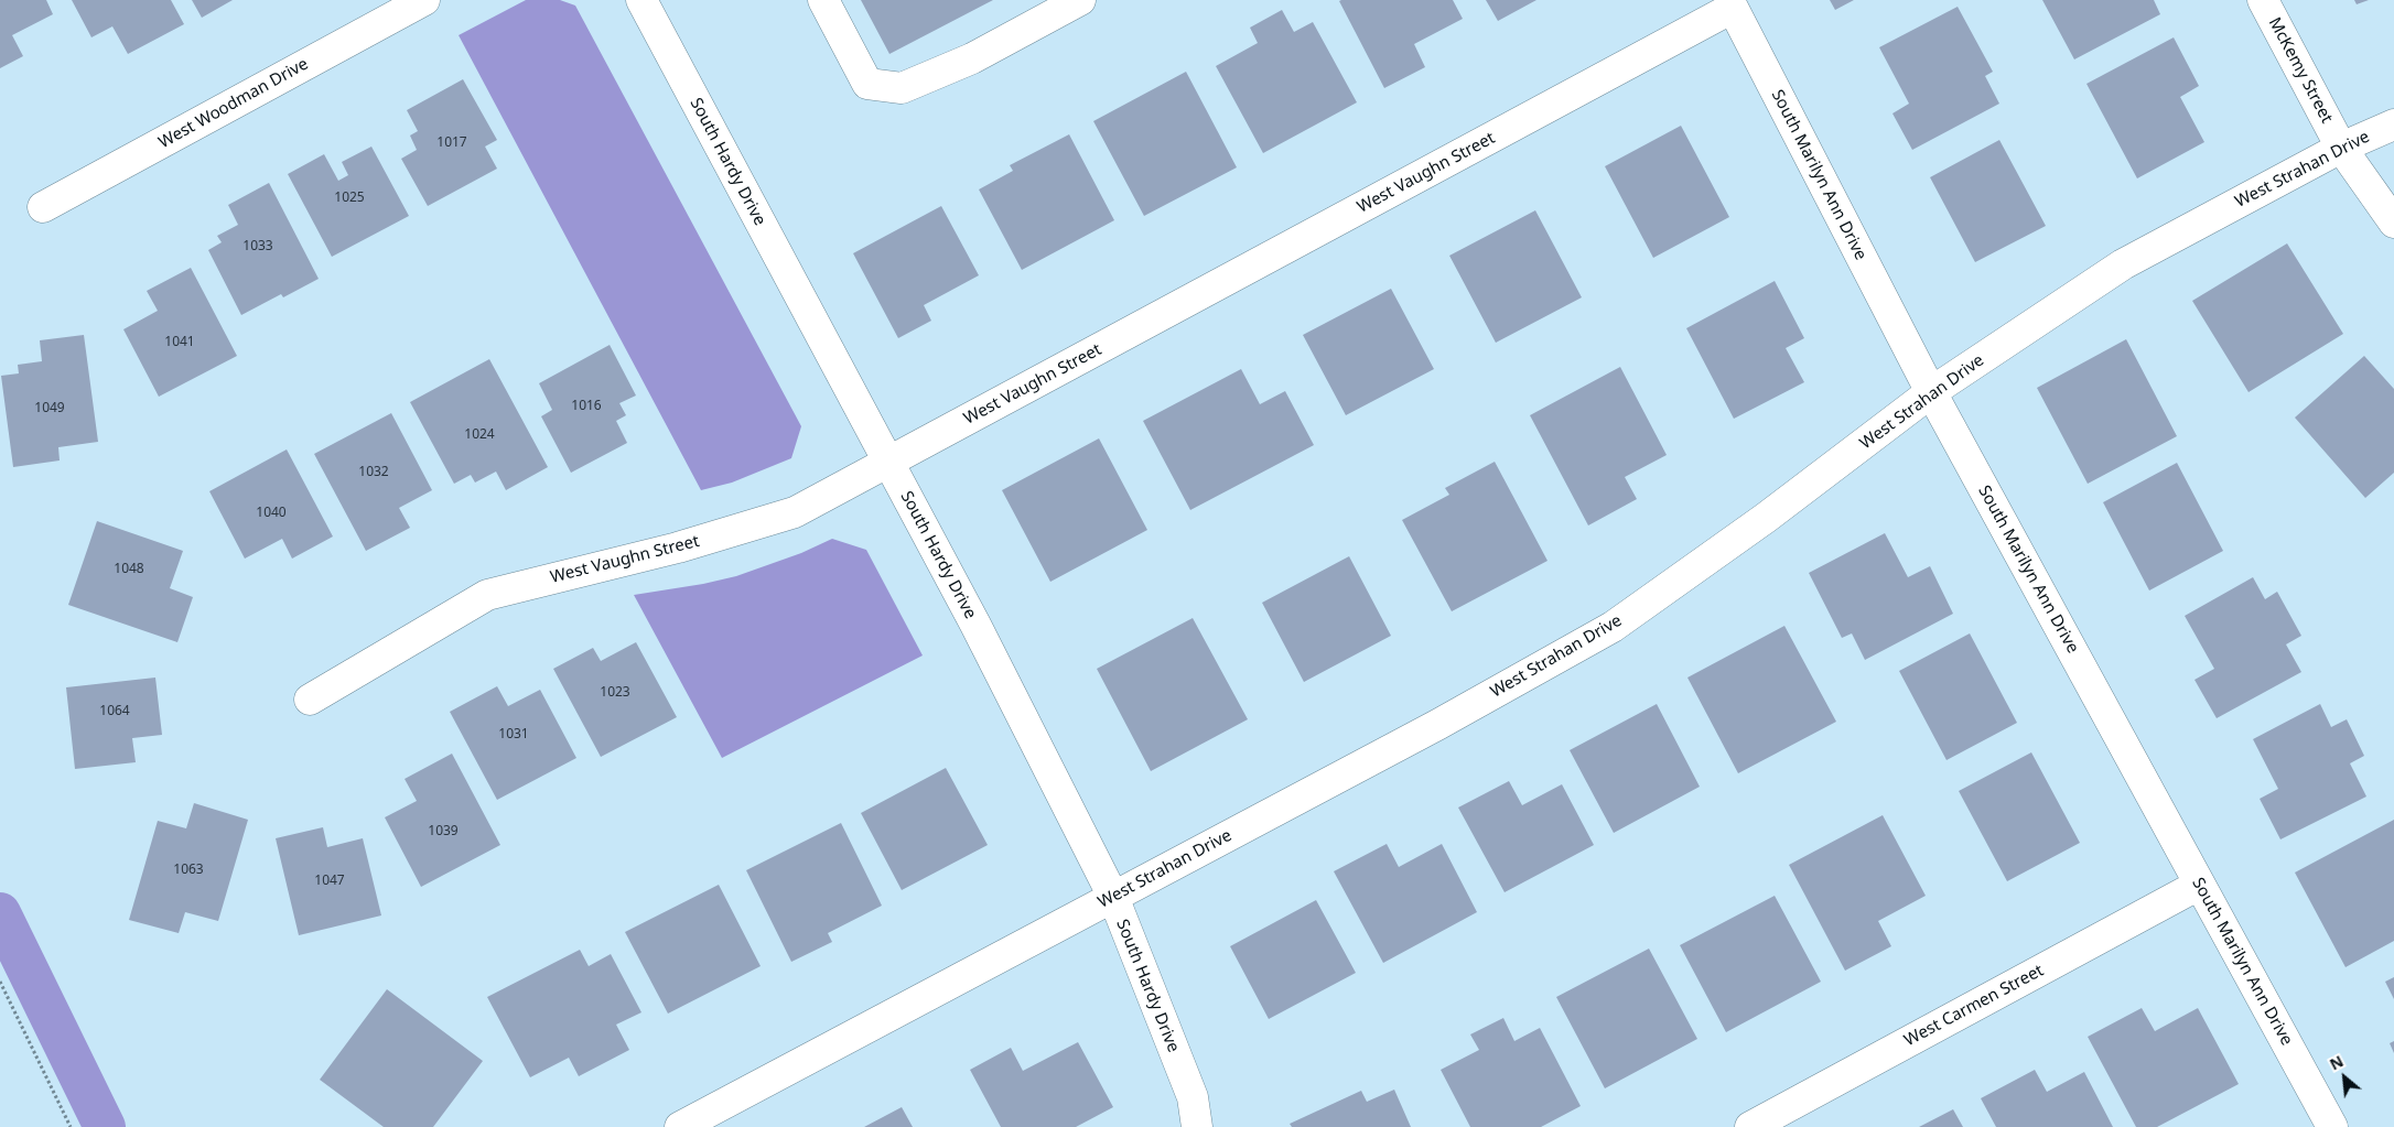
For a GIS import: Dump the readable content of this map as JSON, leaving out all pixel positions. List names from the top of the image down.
{
  "streets": {
    "street": [
      "McKemy Street",
      "West Woodman Drive",
      "South Hardy Drive",
      "West Strahan Drive",
      "West Vaughn Street",
      "South Marilyn Ann Drive",
      "West Carmen Street"
    ]
  },
  "crossings": [
    ["McKemy Street", "West Strahan Drive"],
    ["South Hardy Drive", "West Strahan Drive"],
    ["South Hardy Drive", "West Vaughn Street"],
    ["West Strahan Drive", "South Marilyn Ann Drive"],
    ["West Vaughn Street", "South Marilyn Ann Drive"],
    ["South Marilyn Ann Drive", "West Carmen Street"]
  ],
  "house_numbers": [
    "1017",
    "1025",
    "1033",
    "1041",
    "1016",
    "1049",
    "1024",
    "1032",
    "1040",
    "1048",
    "1023",
    "1064",
    "1031",
    "1039",
    "1063",
    "1047"
  ],
  "north": "top left"
}
